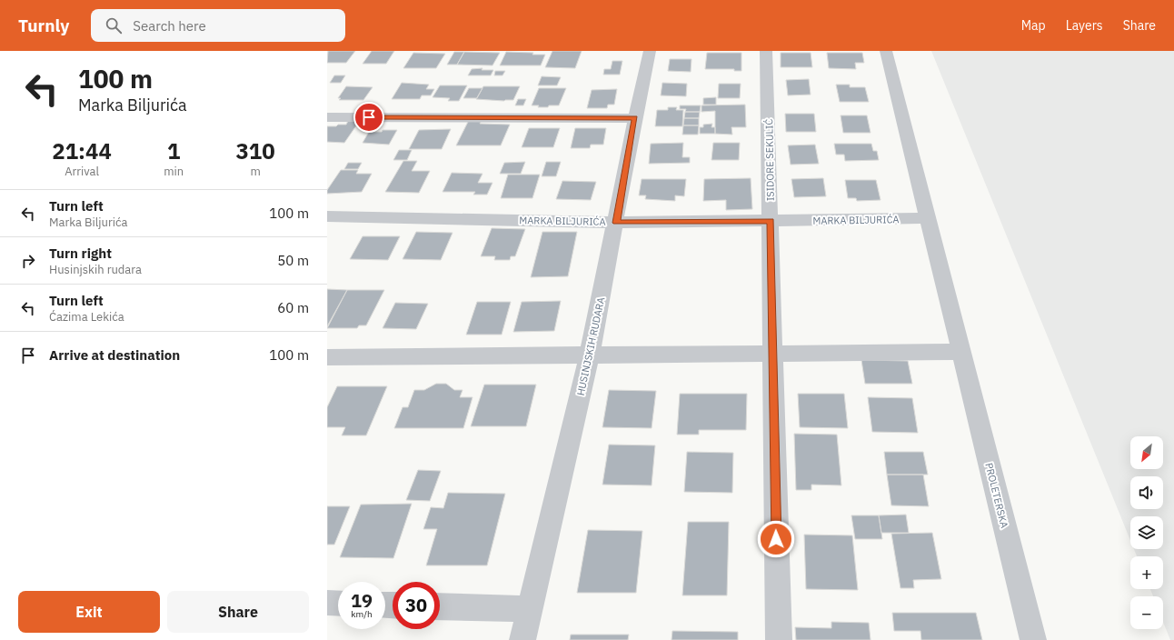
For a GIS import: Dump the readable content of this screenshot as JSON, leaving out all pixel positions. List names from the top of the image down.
{
  "streets": {
    "street": [
      "ISIDORE SEKULIĆ",
      "MARKA BILJURIĆA",
      "HUSINJSKIH RUDARA",
      "PROLETERSKA"
    ]
  },
  "crossings": [
    ["ISIDORE SEKULIĆ", "MARKA BILJURIĆA"],
    ["MARKA BILJURIĆA", "HUSINJSKIH RUDARA"],
    ["MARKA BILJURIĆA", "PROLETERSKA"]
  ],
  "north": "bottom left",
  "page": {
    "header": "Turnly",
    "search": "Search here",
    "nav": ["Map", "Layers", "Share"],
    "turn": ["100 m", "Marka Biljurića"],
    "eta": [
      "21:44",
      "Arrival",
      "1",
      "min",
      "310",
      "m"
    ],
    "list": [
      {
        "name": "Turn left",
        "note": "Marka Biljurića",
        "value": "100 m"
      },
      {
        "name": "Turn right",
        "note": "Husinjskih rudara",
        "value": "50 m"
      },
      {
        "name": "Turn left",
        "note": "Ćazima Lekića",
        "value": "60 m"
      },
      {
        "name": "Arrive at destination",
        "value": "100 m"
      }
    ],
    "map_buttons": ["+", "−"],
    "speed": "19 km/h",
    "limit": "30",
    "buttons": ["Exit", "Share"]
  }
}
